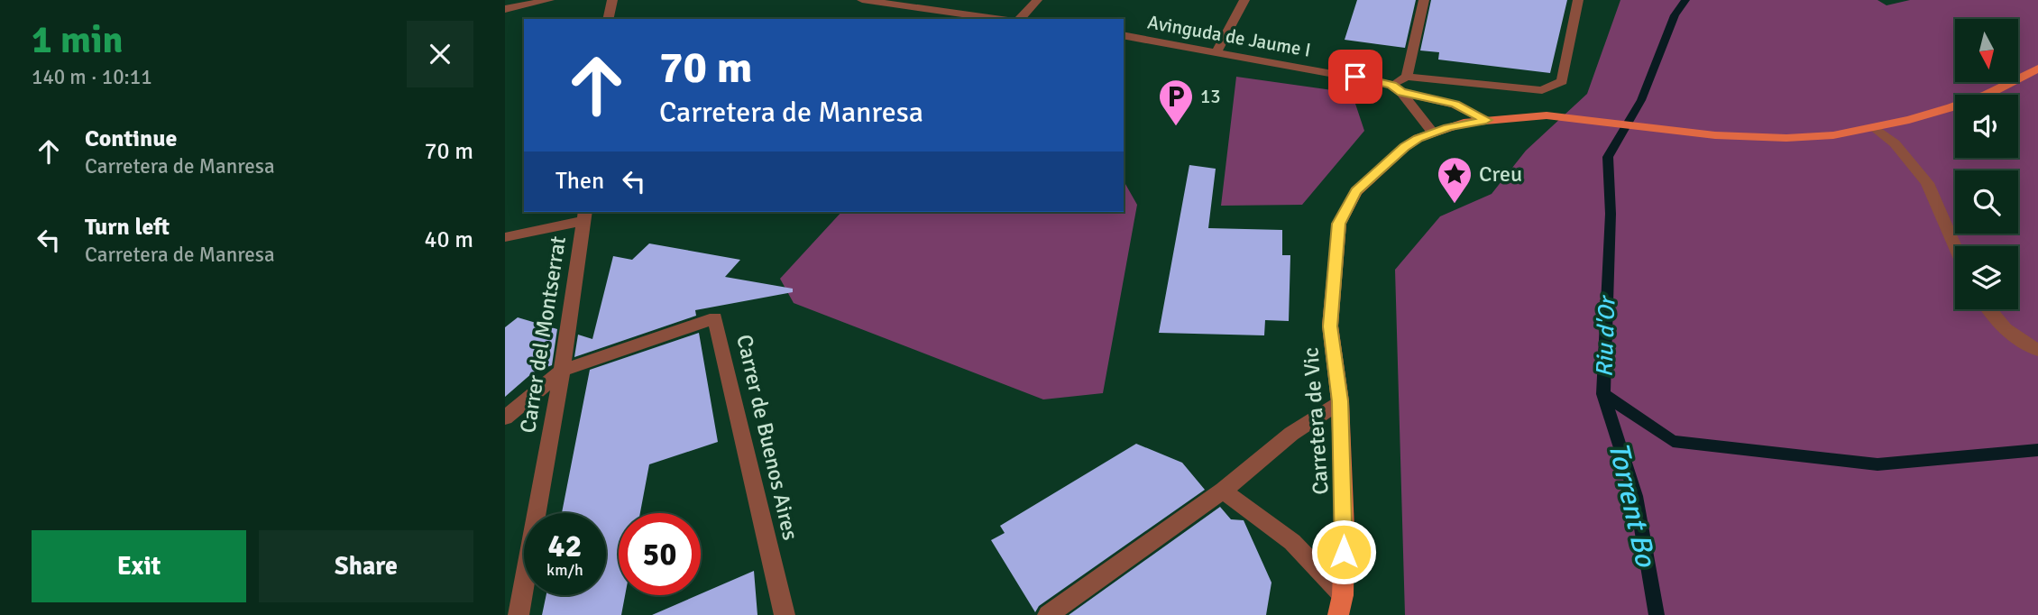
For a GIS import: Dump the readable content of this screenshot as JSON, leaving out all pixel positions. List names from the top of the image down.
{
  "streets": {
    "main road": ["Carretera de Vic"],
    "street": ["Avinguda de Jaume I", "Carrer del Montserrat", "Carrer de Buenos Aires"]
  },
  "crossings": [
    ["Avinguda de Jaume I", "Carretera de Vic"],
    ["Carrer del Montserrat", "Carrer de Buenos Aires"]
  ],
  "water": ["Riu d'Or", "Torrent Bo"],
  "places": {
    "parking": ["13"],
    "place": ["Creu"]
  },
  "north": "bottom",
  "page": {
    "heading": ["1 min", "140 m · 10:11"],
    "turn": ["70 m", "Carretera de Manresa"],
    "list": [
      {
        "name": "Continue",
        "note": "Carretera de Manresa",
        "value": "70 m"
      },
      {
        "name": "Turn left",
        "note": "Carretera de Manresa",
        "value": "40 m"
      }
    ],
    "then": "Then",
    "speed": "42 km/h",
    "limit": "50",
    "buttons": ["Exit", "Share"]
  }
}
